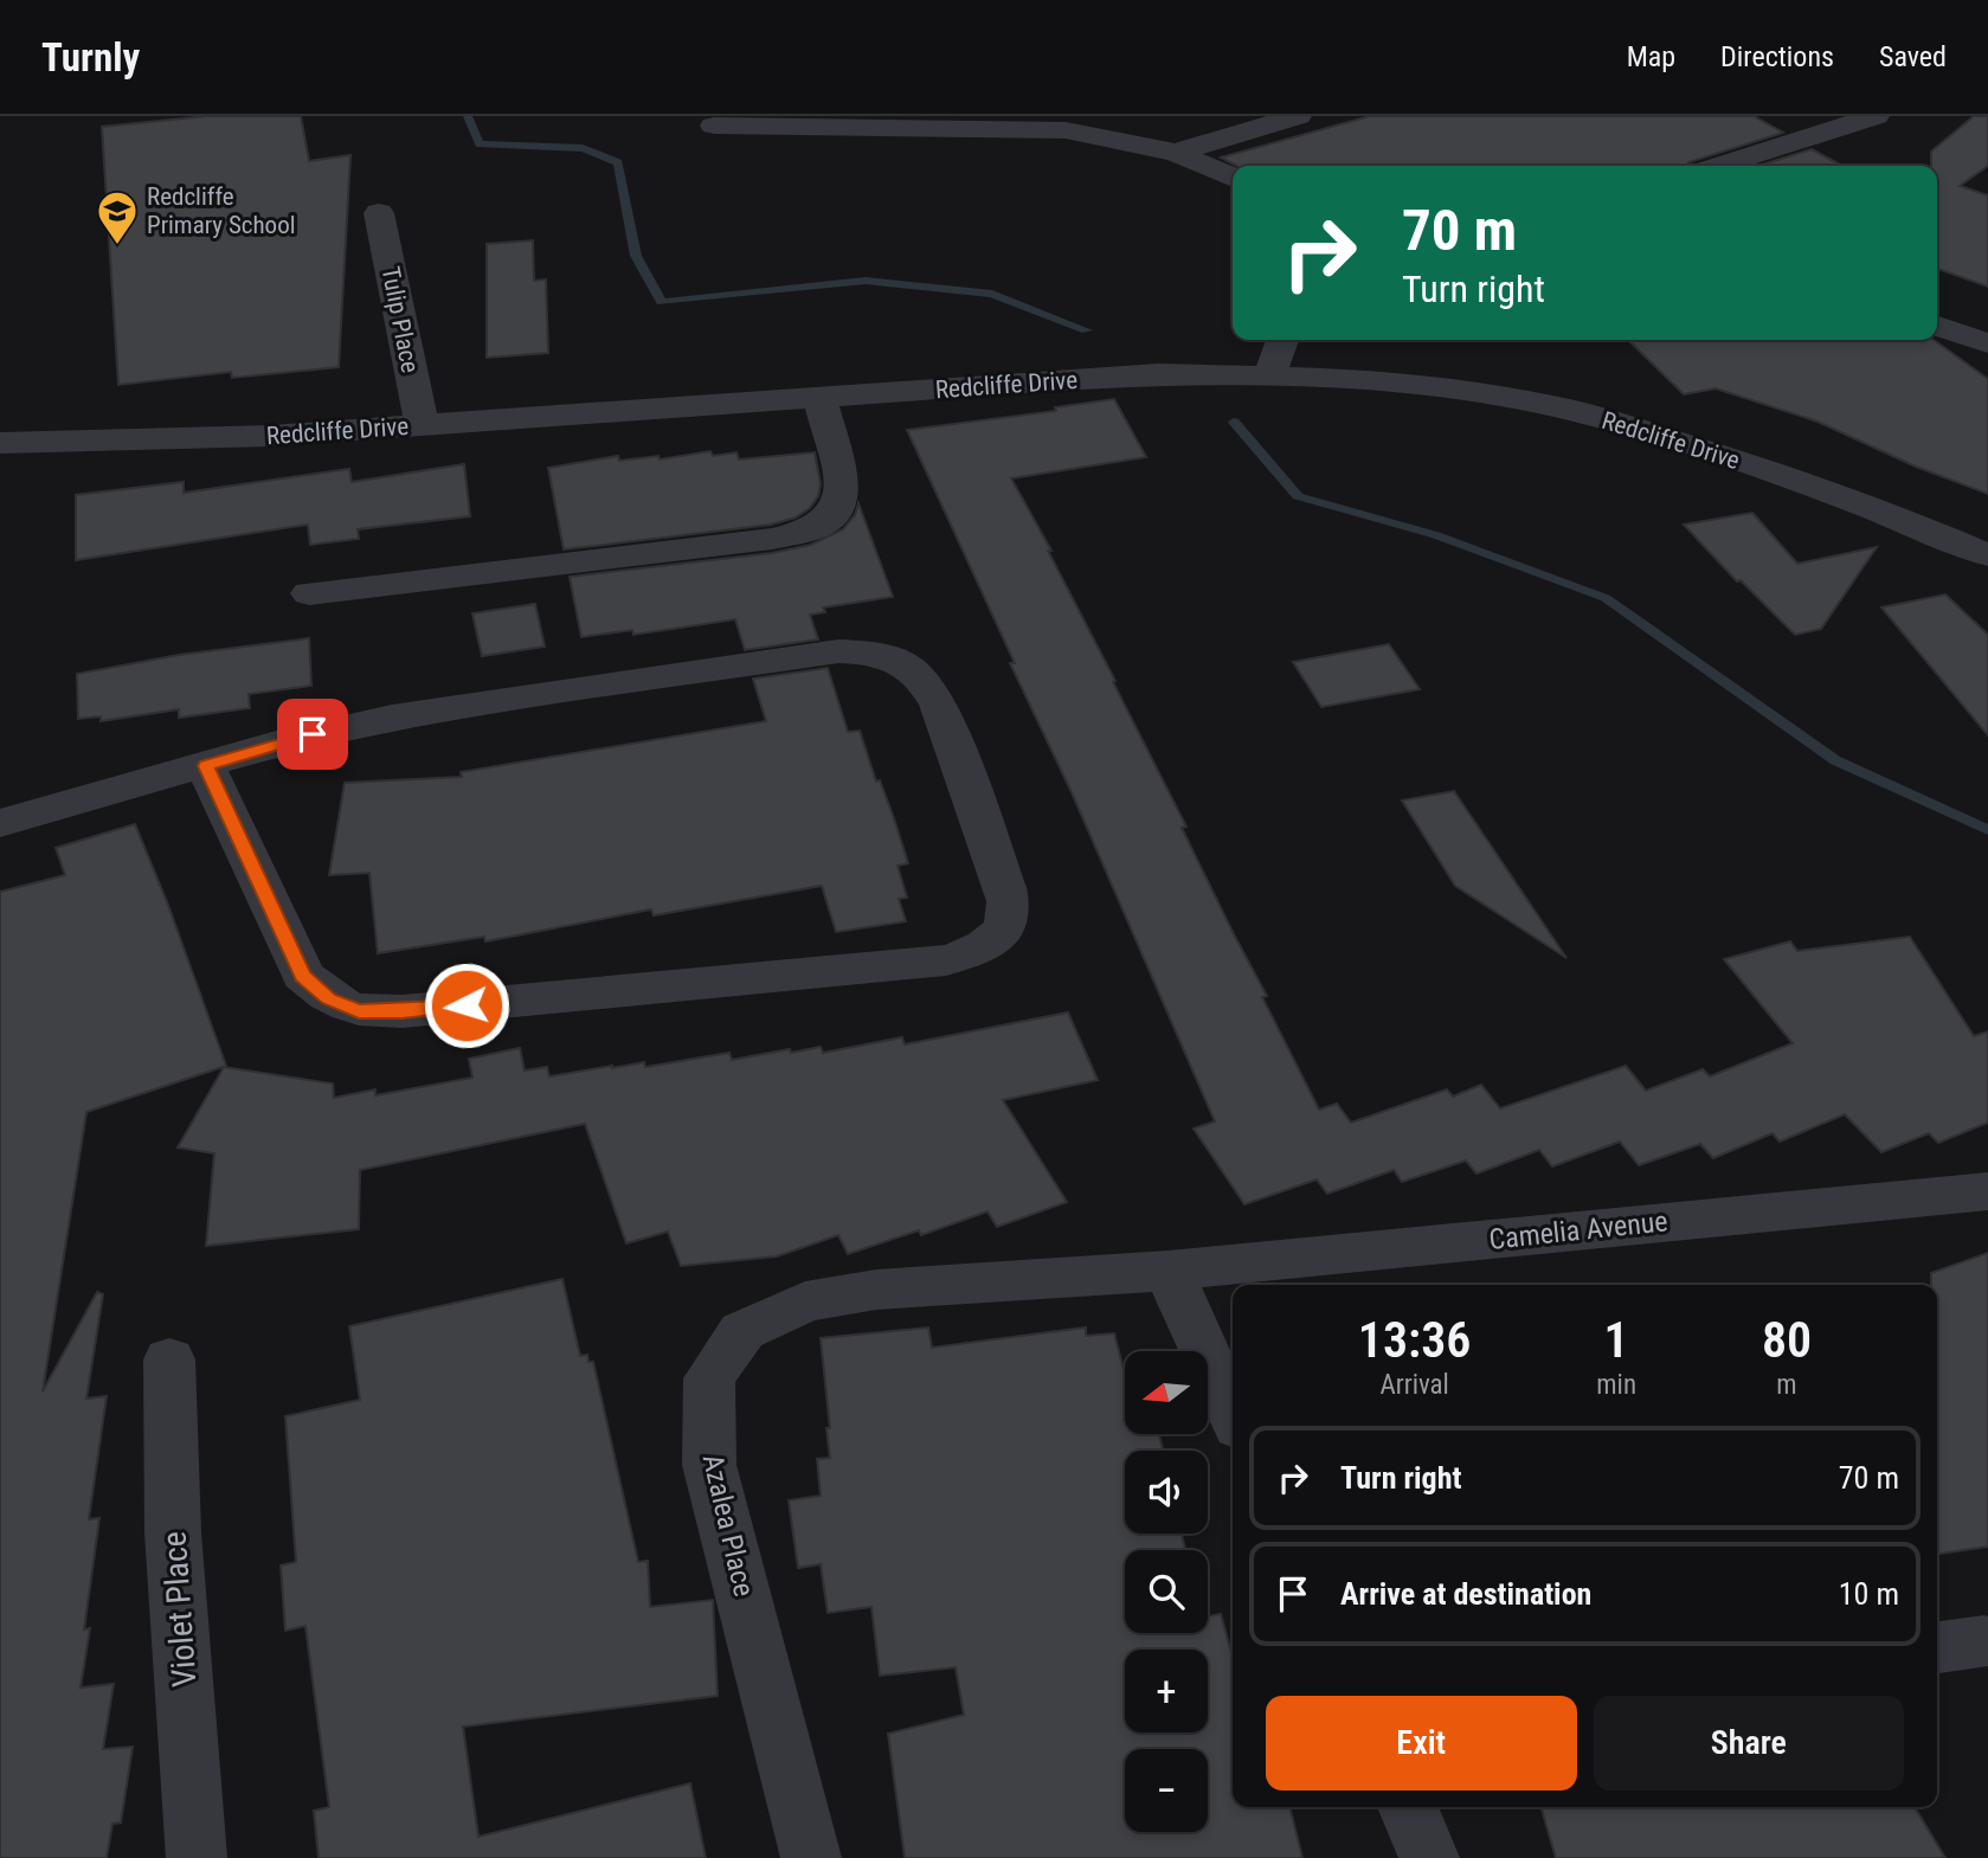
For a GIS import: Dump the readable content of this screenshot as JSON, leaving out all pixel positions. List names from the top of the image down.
{
  "streets": {
    "street": [
      "Tulip Place",
      "Redcliffe Drive",
      "Camelia Avenue",
      "Azalea Place",
      "Violet Place"
    ]
  },
  "crossings": [
    ["Tulip Place", "Redcliffe Drive"],
    ["Camelia Avenue", "Azalea Place"]
  ],
  "places": {
    "school or university": ["Redcliffe Primary School"]
  },
  "north": "left",
  "page": {
    "header": "Turnly",
    "nav": ["Map", "Directions", "Saved"],
    "turn": ["70 m", "Turn right"],
    "eta": [
      "13:36",
      "Arrival",
      "1",
      "min",
      "80",
      "m"
    ],
    "map_buttons": ["+", "−"],
    "list": [
      {
        "name": "Turn right",
        "value": "70 m"
      },
      {
        "name": "Arrive at destination",
        "value": "10 m"
      }
    ],
    "buttons": ["Exit", "Share"]
  }
}
